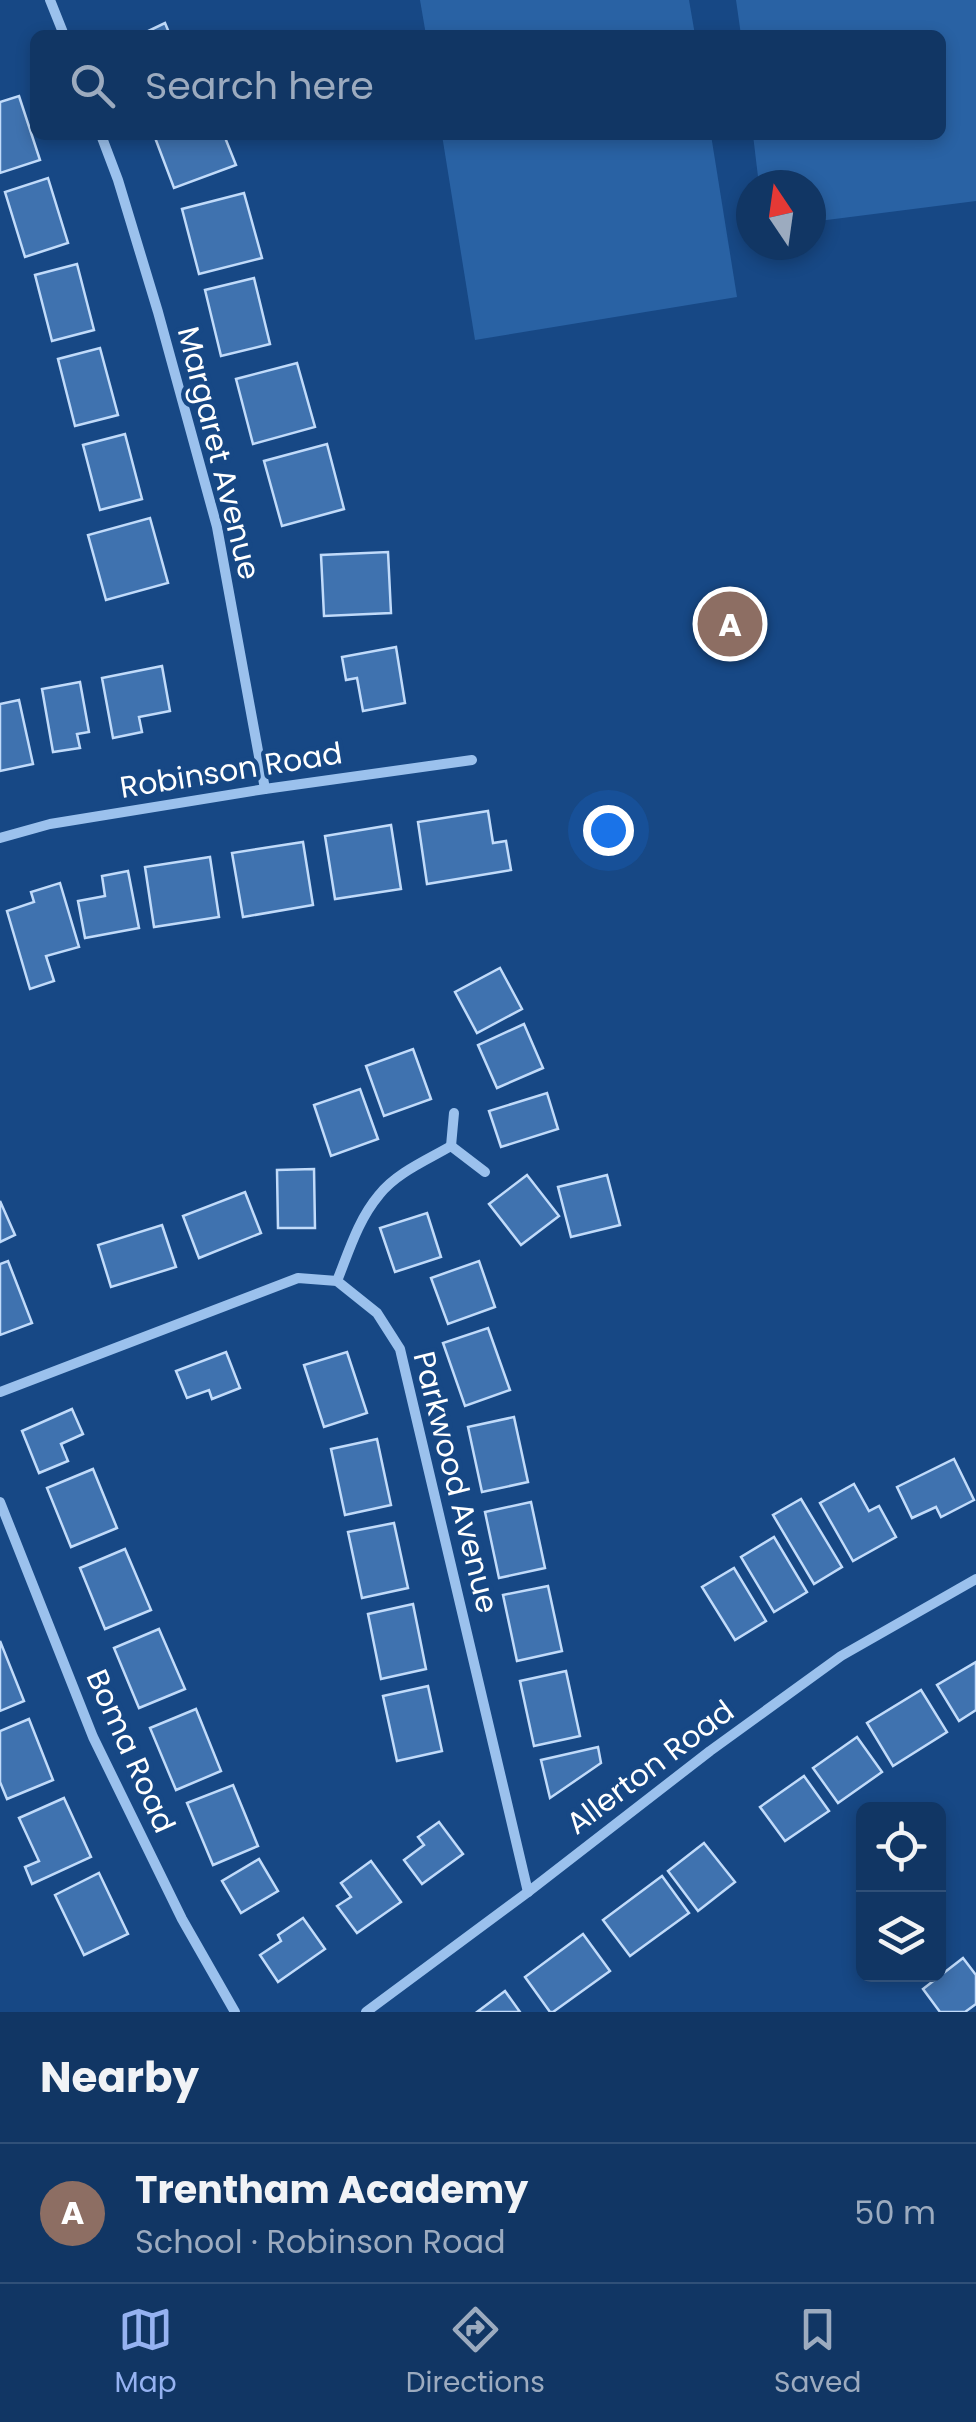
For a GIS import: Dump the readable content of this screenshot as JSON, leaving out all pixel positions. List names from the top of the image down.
{
  "streets": {
    "street": [
      "Margaret Avenue",
      "Robinson Road",
      "Parkwood Avenue",
      "Boma Road",
      "Allerton Road"
    ]
  },
  "crossings": [
    ["Margaret Avenue", "Robinson Road"],
    ["Parkwood Avenue", "Allerton Road"]
  ],
  "north": "top",
  "page": {
    "search": "Search here",
    "pins": "A",
    "heading": "Nearby",
    "list": [
      {
        "mark": "A",
        "name": "Trentham Academy",
        "note": "School · Robinson Road",
        "value": "50 m"
      }
    ],
    "nav": ["Map", "Directions", "Saved"]
  }
}
